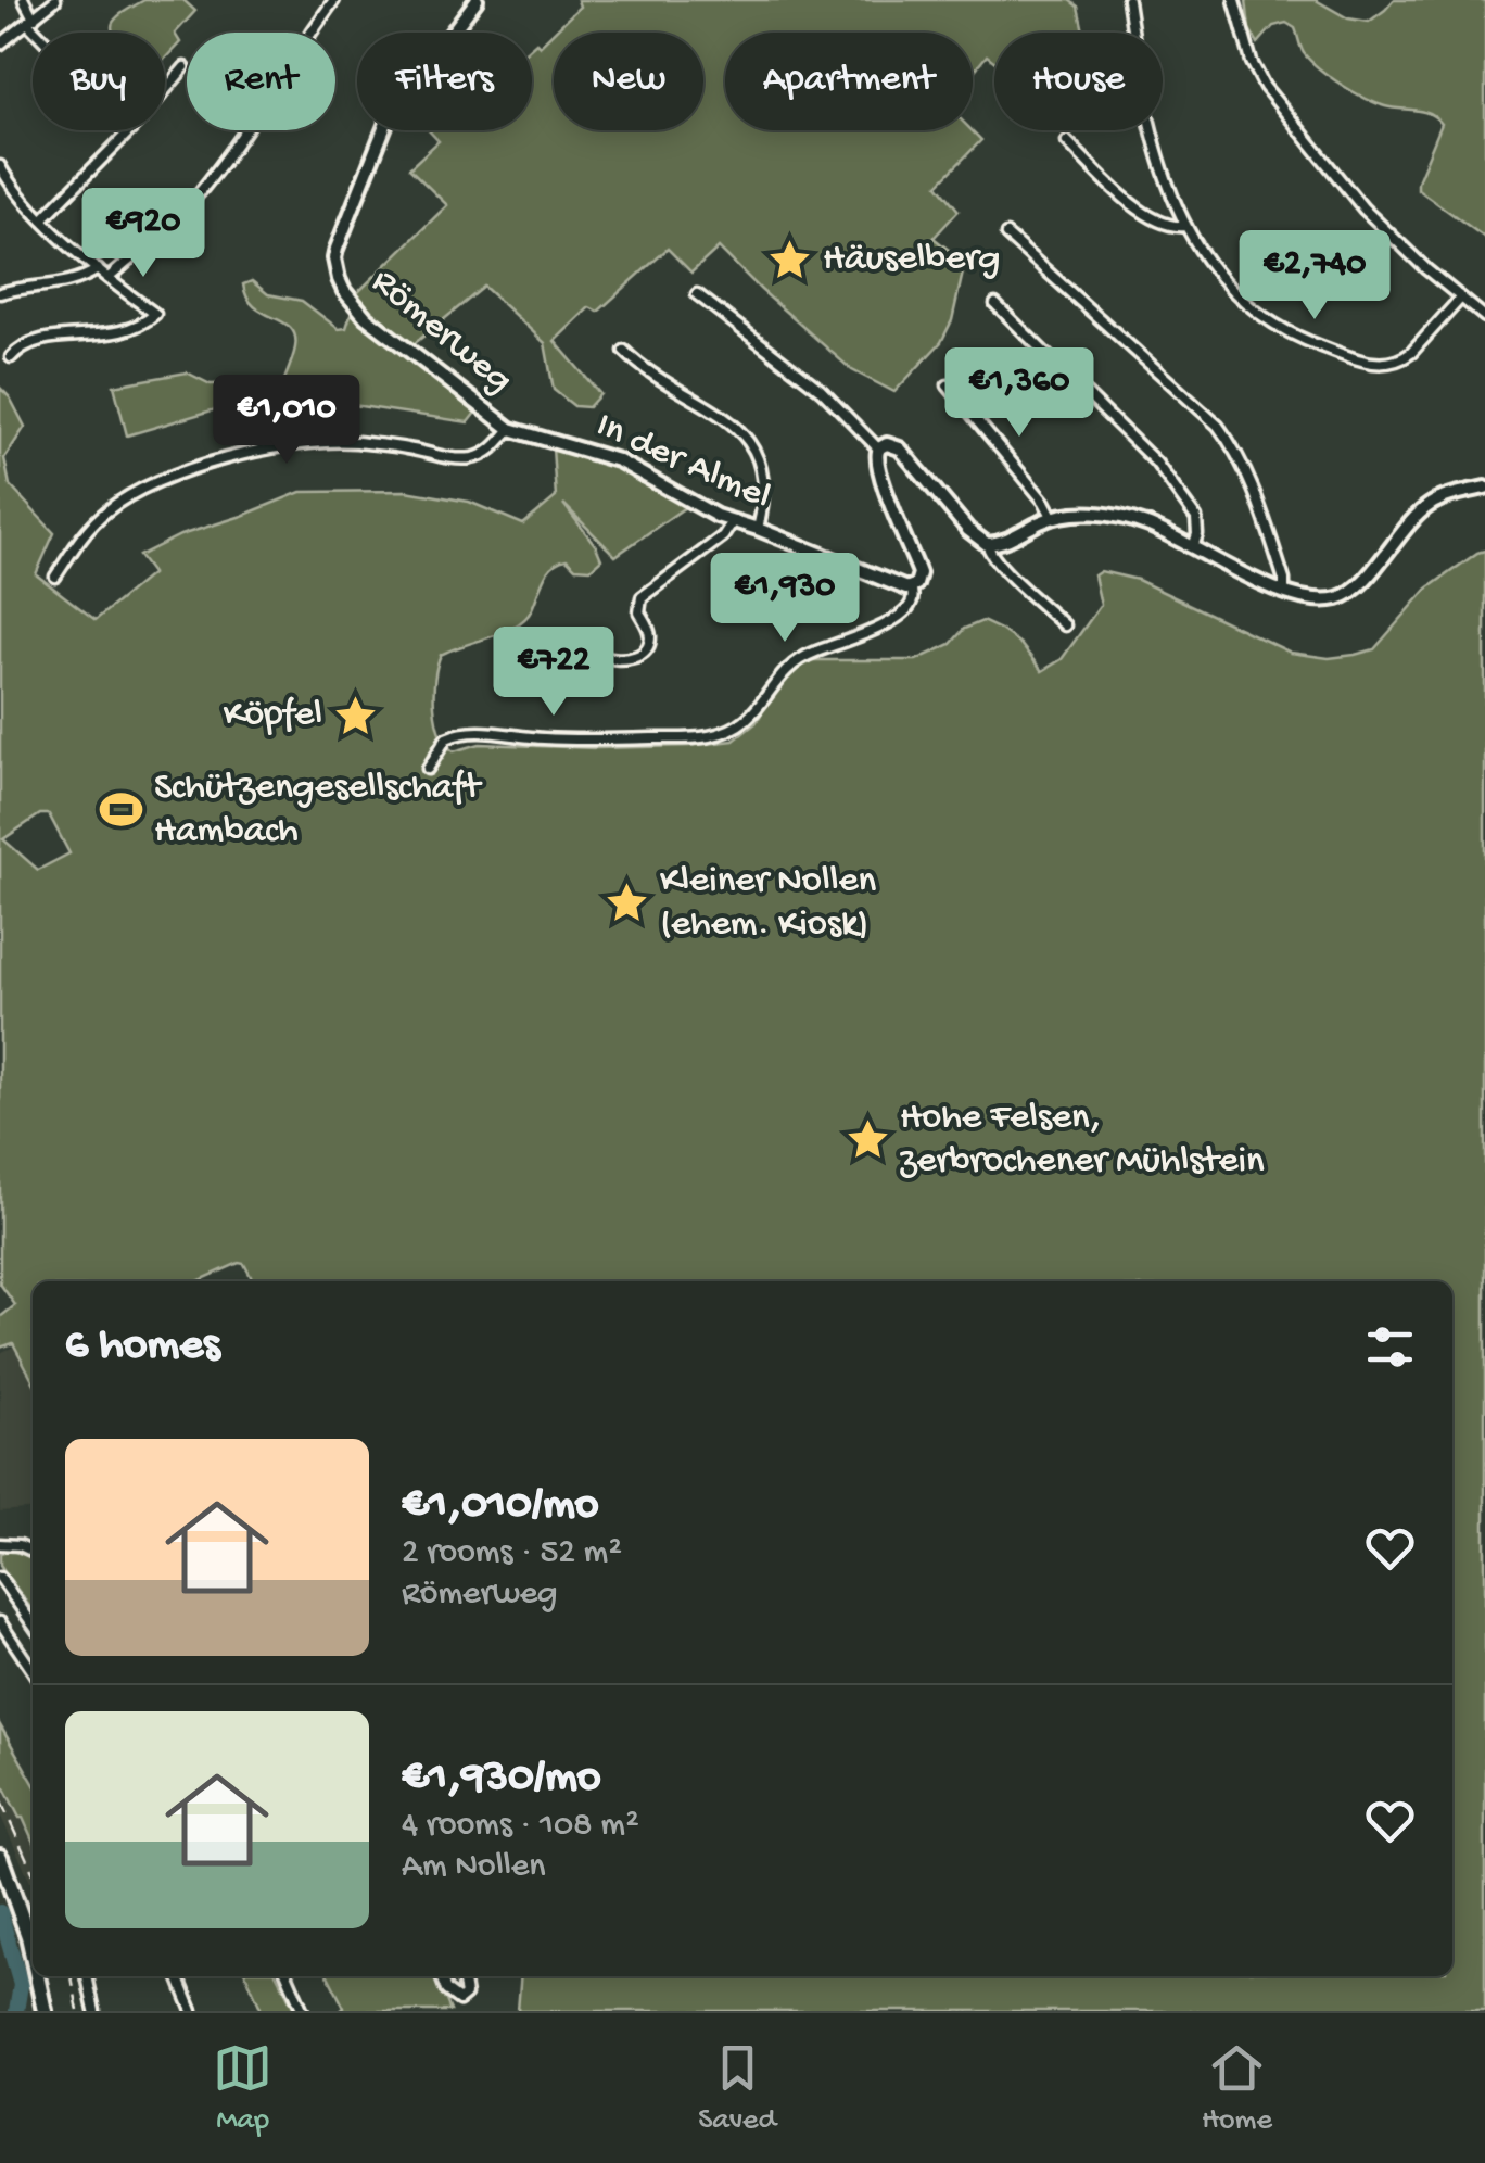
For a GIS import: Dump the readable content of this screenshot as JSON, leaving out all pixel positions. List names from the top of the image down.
{
  "streets": {
    "street": ["Römerweg", "In der Almel"]
  },
  "crossings": [
    ["Römerweg", "In der Almel"]
  ],
  "places": {
    "place": [
      "Häuselberg",
      "Köpfel",
      "Kleiner Nollen (ehem. Kiosk)",
      "Hohe Felsen, zerbrochener Mühlstein"
    ],
    "sports": ["Schützengesellschaft Hambach"]
  },
  "page": {
    "chip": [
      "Buy",
      "Rent",
      "Filters",
      "New",
      "Apartment",
      "House"
    ],
    "price": [
      "€920",
      "€2,740",
      "€1,360",
      "€1,010",
      "€1,930",
      "€722"
    ],
    "heading": "6 homes",
    "list": [
      {
        "name": "€1,010/mo",
        "note": "2 rooms · 52 m² · Römerweg"
      },
      {
        "name": "€1,930/mo",
        "note": "4 rooms · 108 m² · Am Nollen"
      }
    ],
    "tabs": ["Map", "Saved", "Home"]
  }
}
